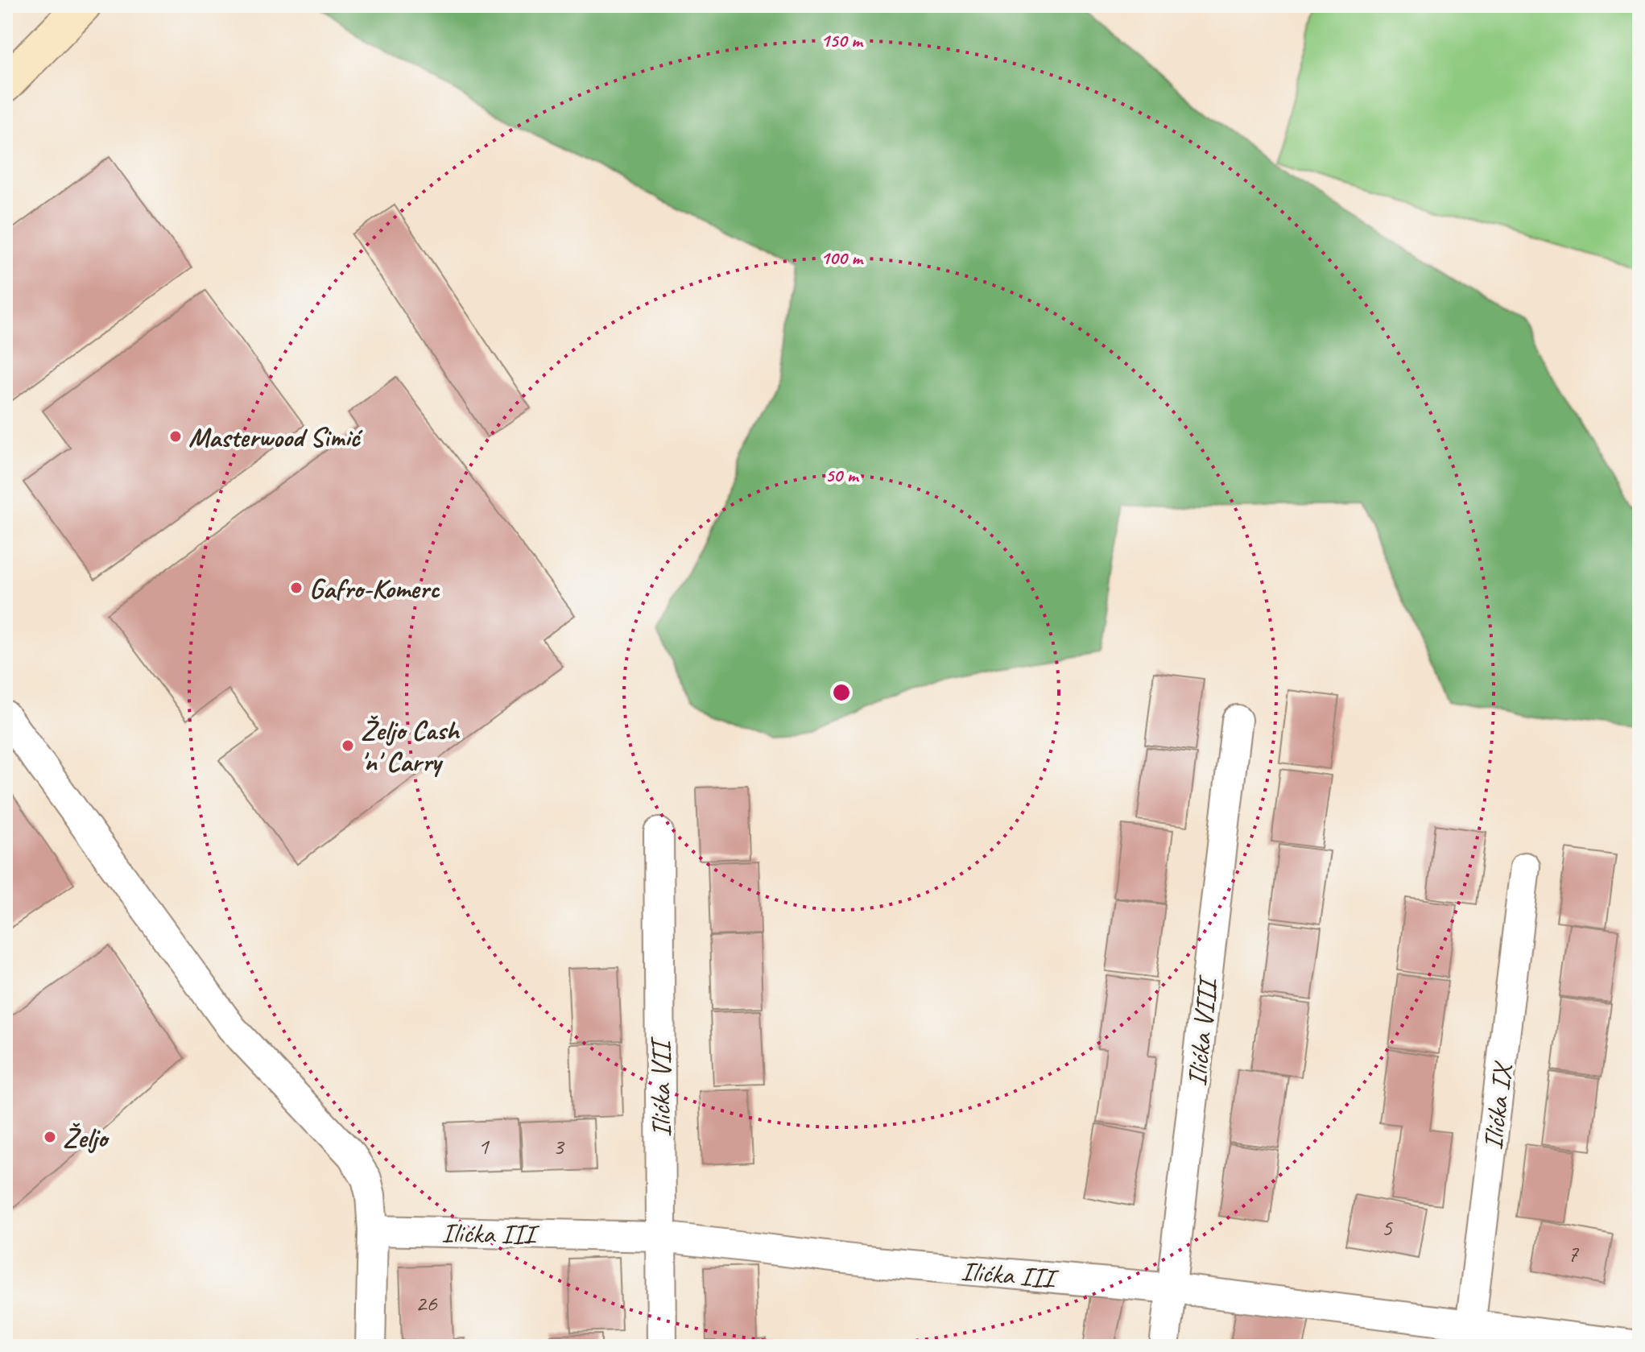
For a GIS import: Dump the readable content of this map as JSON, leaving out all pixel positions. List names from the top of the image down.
{
  "streets": {
    "street": [
      "Ilićka VIII",
      "Ilićka VII",
      "Ilićka IX",
      "Ilićka III"
    ]
  },
  "crossings": [
    ["Ilićka VIII", "Ilićka III"],
    ["Ilićka VII", "Ilićka III"],
    ["Ilićka IX", "Ilićka III"]
  ],
  "places": [
    "Masterwood Simić",
    "Gafro-Komerc",
    "Željo Cash 'n' Carry",
    "Željo"
  ],
  "house_numbers": [
    "1",
    "3",
    "5",
    "7",
    "26"
  ],
  "rings": ["150 m", "100 m", "50 m"]
}
